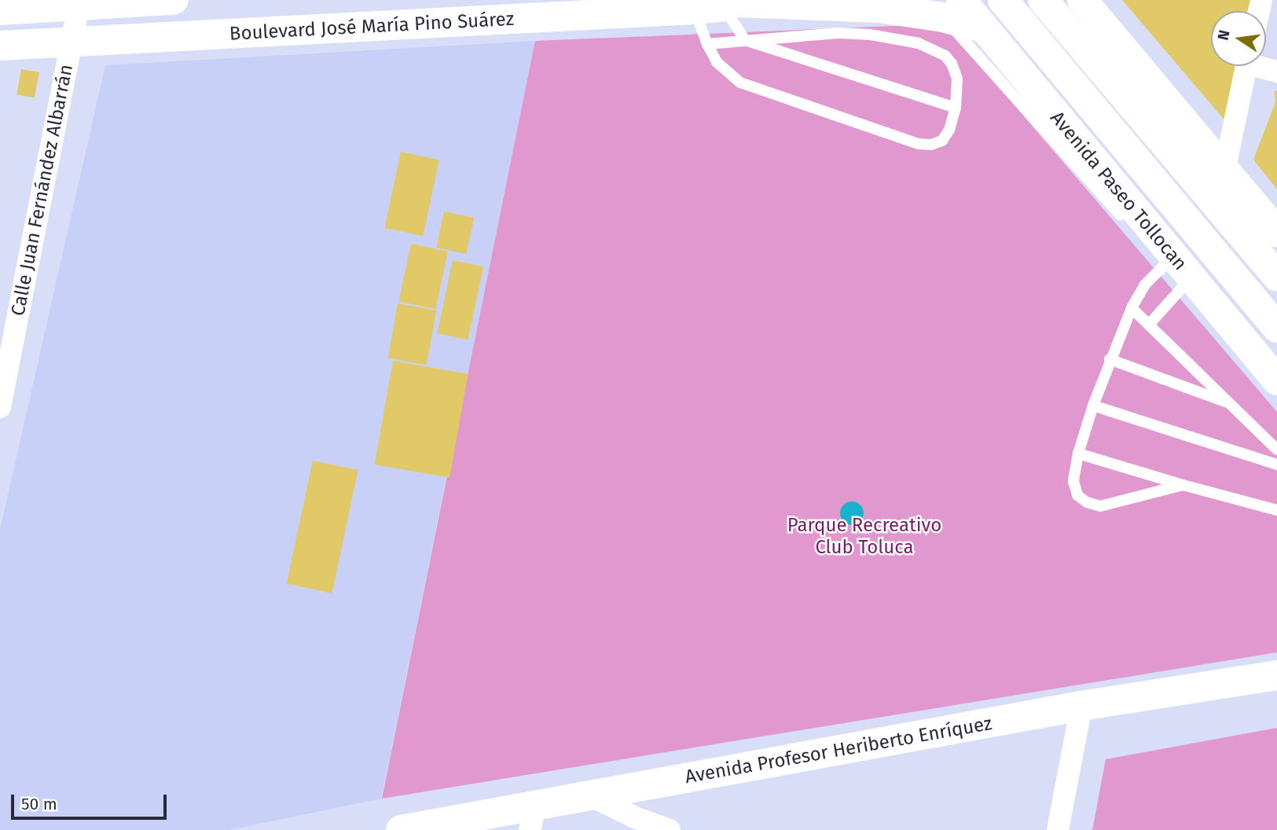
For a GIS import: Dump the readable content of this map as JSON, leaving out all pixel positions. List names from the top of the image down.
{
  "streets": {
    "main road": ["Boulevard José María Pino Suárez", "Avenida Paseo Tollocan", "Avenida Profesor Heriberto Enríquez"],
    "street": ["Calle Juan Fernández Albarrán"]
  },
  "crossings": [
    ["Boulevard José María Pino Suárez", "Calle Juan Fernández Albarrán"],
    ["Boulevard José María Pino Suárez", "Avenida Paseo Tollocan"]
  ],
  "parks": ["Parque Recreativo Club Toluca"],
  "scale_bar": "50 m",
  "north": "left"
}
